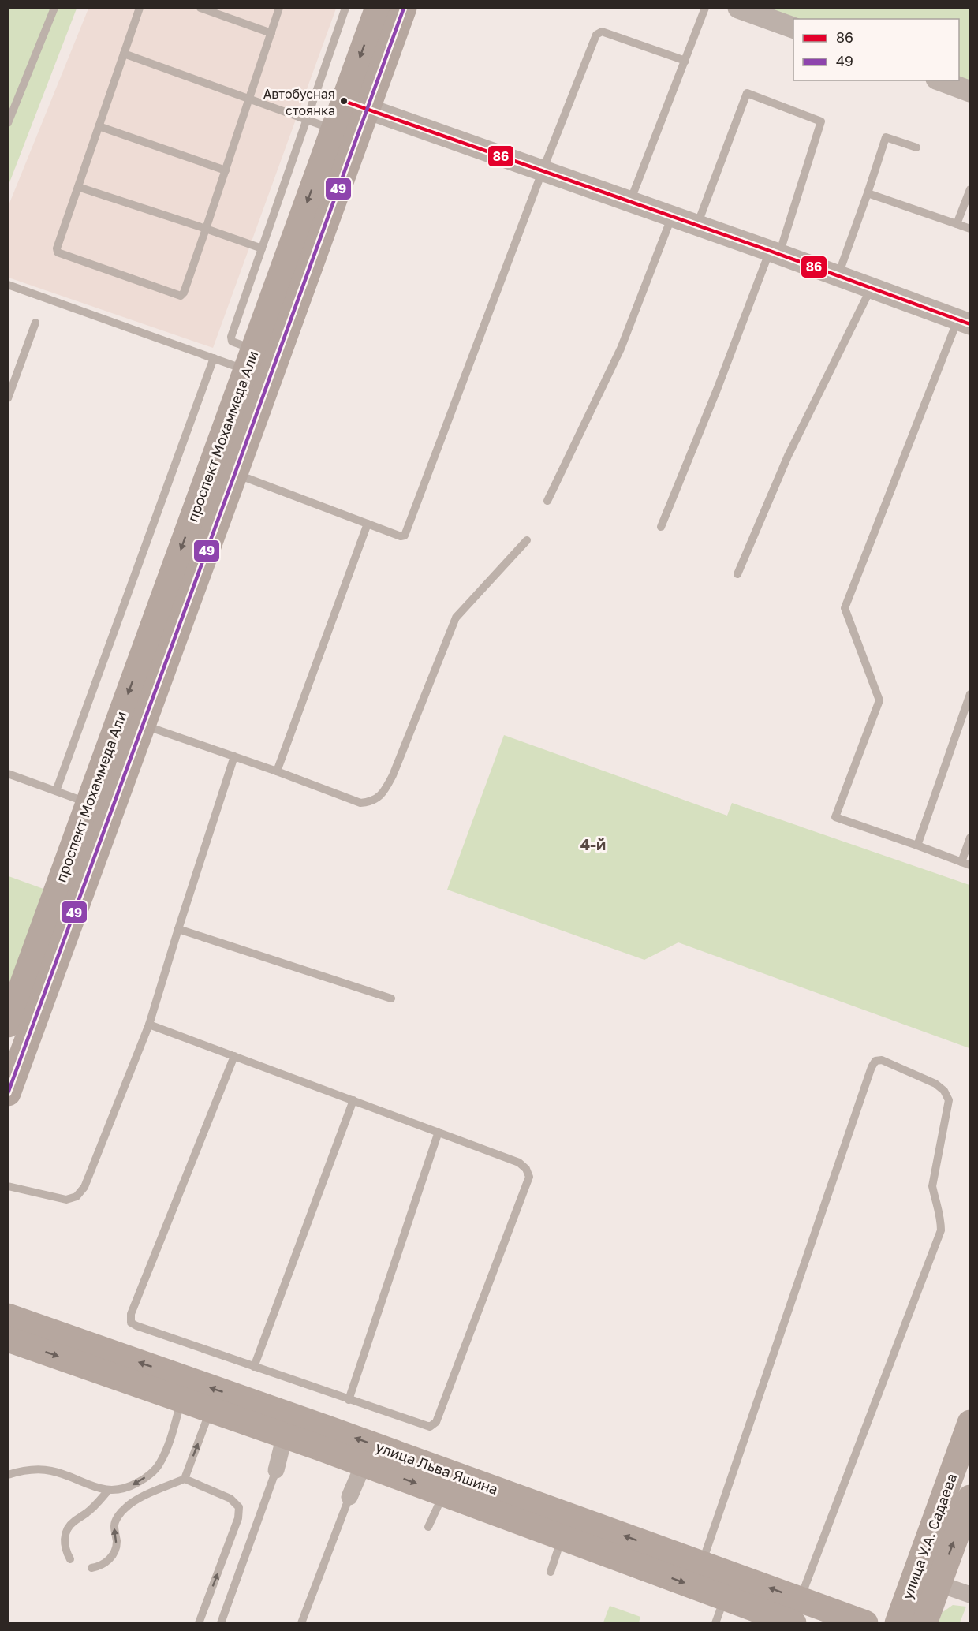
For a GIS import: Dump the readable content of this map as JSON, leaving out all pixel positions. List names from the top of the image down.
{
  "streets": {
    "main road": ["проспект Мохаммеда Али", "улица Льва Яшина", "улица У.А. Садаева"]
  },
  "districts": ["4-й"],
  "places": ["Автобусная стоянка"],
  "lines": ["transit line 49", "transit line 86"],
  "legend": ["86", "49"]
}
